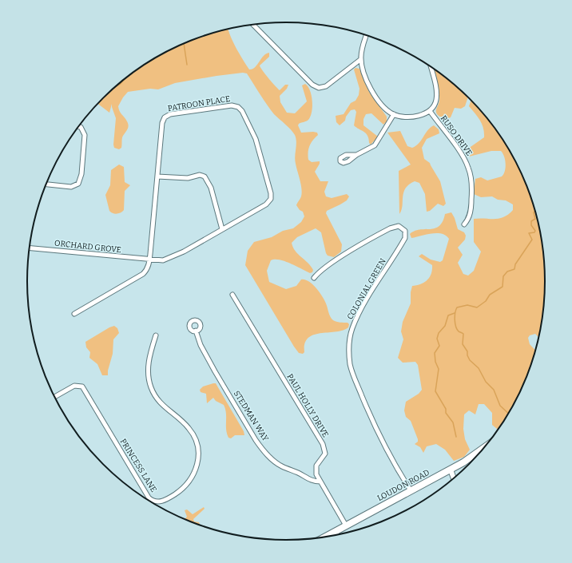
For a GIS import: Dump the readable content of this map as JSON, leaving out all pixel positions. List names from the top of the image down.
{
  "streets": {
    "main road": ["LOUDON ROAD"],
    "street": [
      "PATROON PLACE",
      "RUSO DRIVE",
      "ORCHARD GROVE",
      "COLONIAL GREEN",
      "PAUL HOLLY DRIVE",
      "STEDMAN WAY",
      "PRINCESS LANE"
    ]
  },
  "crossings": [
    ["PATROON PLACE", "ORCHARD GROVE"],
    ["COLONIAL GREEN", "LOUDON ROAD"],
    ["PAUL HOLLY DRIVE", "STEDMAN WAY"],
    ["PAUL HOLLY DRIVE", "LOUDON ROAD"]
  ]
}
